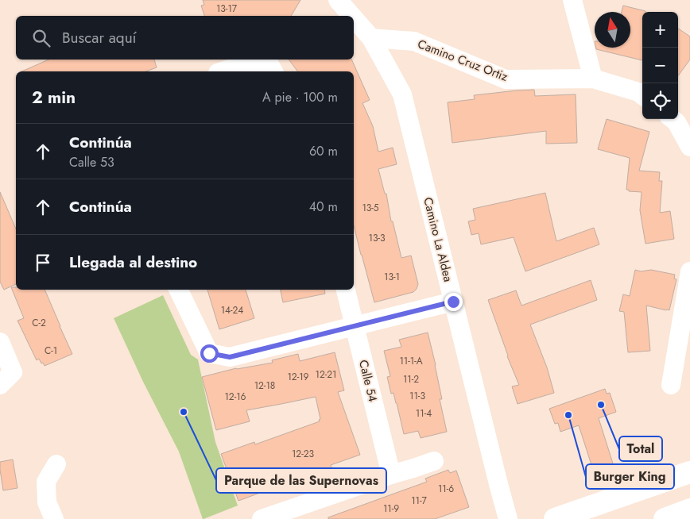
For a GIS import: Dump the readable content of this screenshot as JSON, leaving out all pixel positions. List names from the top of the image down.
{
  "streets": {
    "street": ["Camino Cruz Ortiz", "Camino La Aldea", "Calle 54"]
  },
  "crossings": [
    ["Camino Cruz Ortiz", "Camino La Aldea"]
  ],
  "places": ["Total", "Parque de las Supernovas", "Burger King"],
  "house_numbers": [
    "13-17",
    "13-5",
    "13-3",
    "13-1",
    "14-24",
    "C-2",
    "C-1",
    "11-1-A",
    "12-21",
    "12-19",
    "11-2",
    "12-18",
    "11-3",
    "12-16",
    "11-4",
    "12-23",
    "11-6",
    "11-7",
    "11-9"
  ],
  "north": "top",
  "page": {
    "map_buttons": ["+", "−"],
    "search": "Buscar aquí",
    "heading": ["2 min", "A pie · 100 m"],
    "list": [
      ["Continúa", "Calle 53", "60 m"],
      ["Continúa", "40 m"],
      "Llegada al destino"
    ]
  }
}
